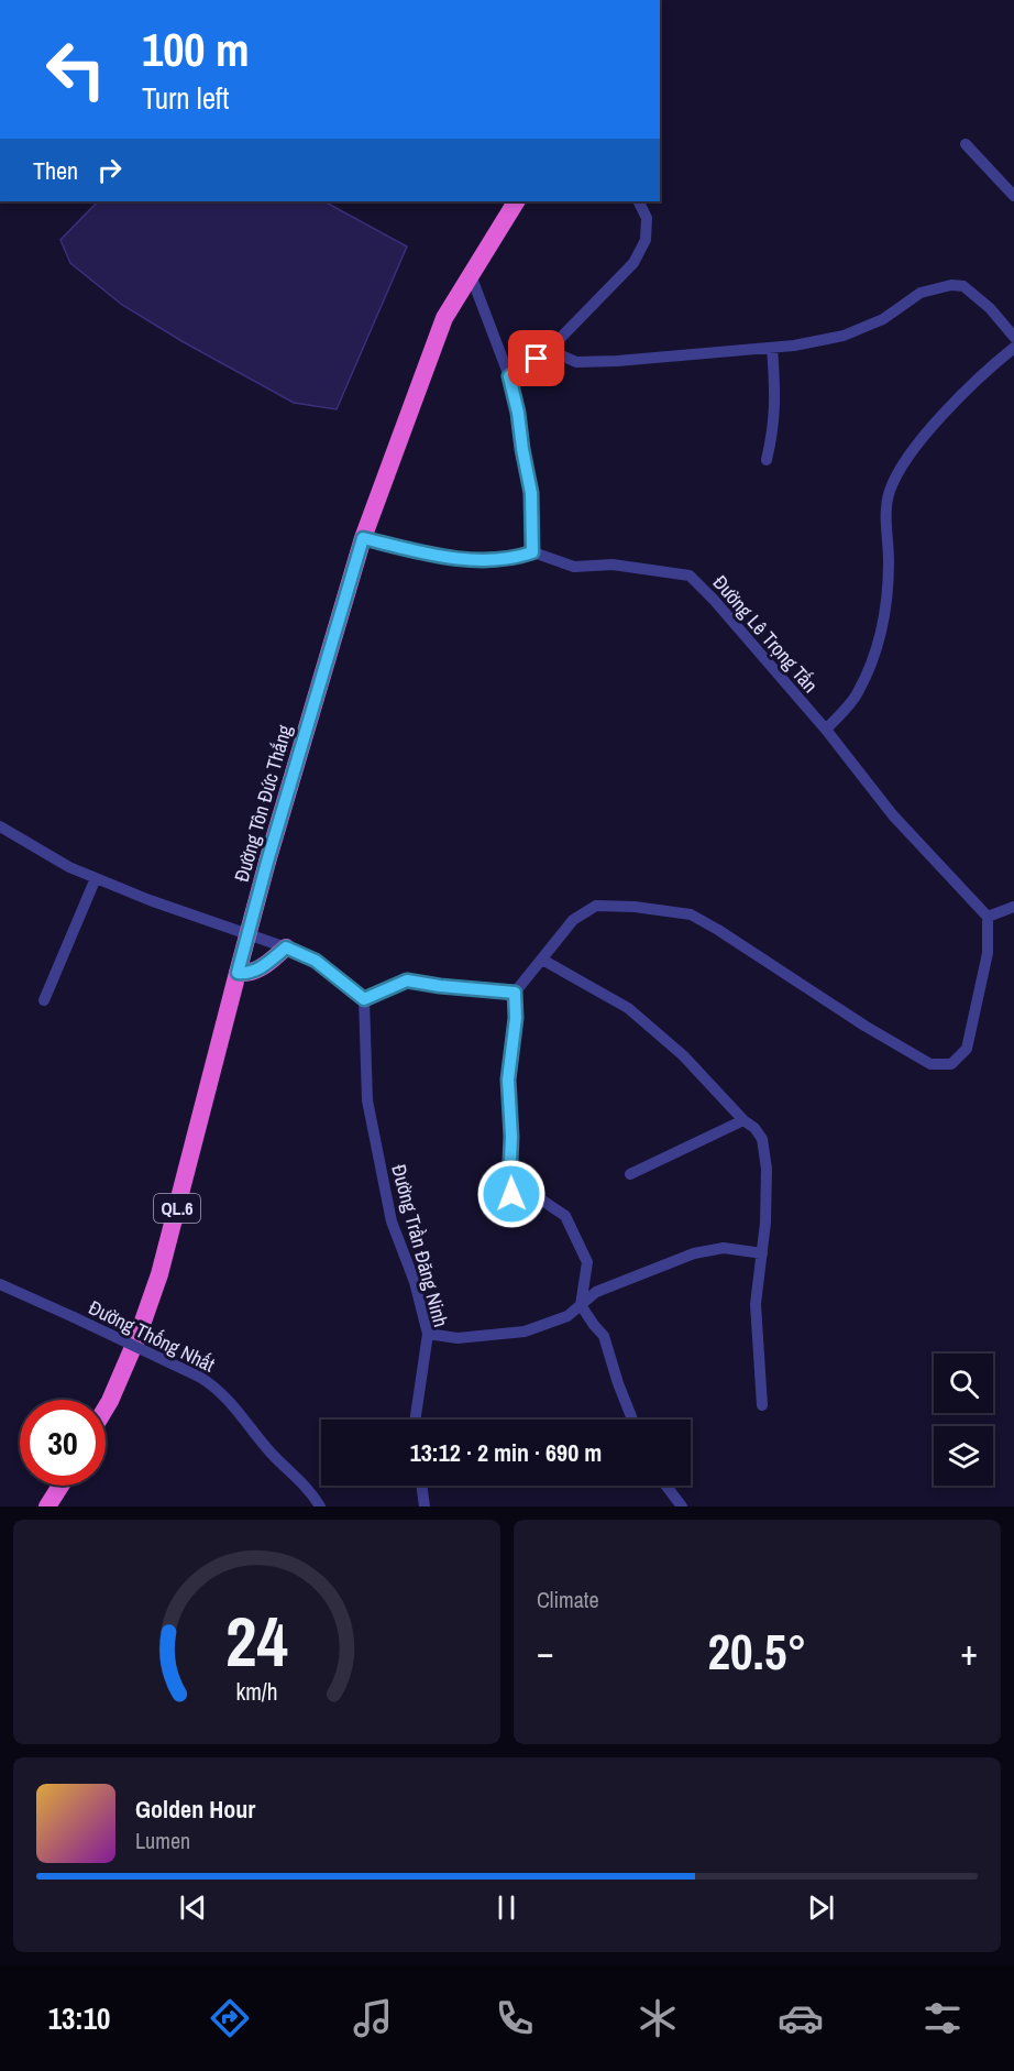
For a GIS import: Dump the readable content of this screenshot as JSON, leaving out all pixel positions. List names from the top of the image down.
{
  "streets": {
    "highway": ["Đường Tôn Đức Thắng", "QL.6"],
    "street": ["Đường Lê Trọng Tấn", "Đường Trần Đăng Ninh", "Đường Thống Nhất"]
  },
  "page": {
    "turn": ["100 m", "Turn left"],
    "then": "Then",
    "limit": "30",
    "trip": "13:12 · 2 min · 690 m",
    "tile": "Climate",
    "heat": ["−", "20.5°", "+"],
    "song": ["Golden Hour", "Lumen"],
    "tabs": "13:10",
    "gauge": ["24", "km/h"]
  }
}
